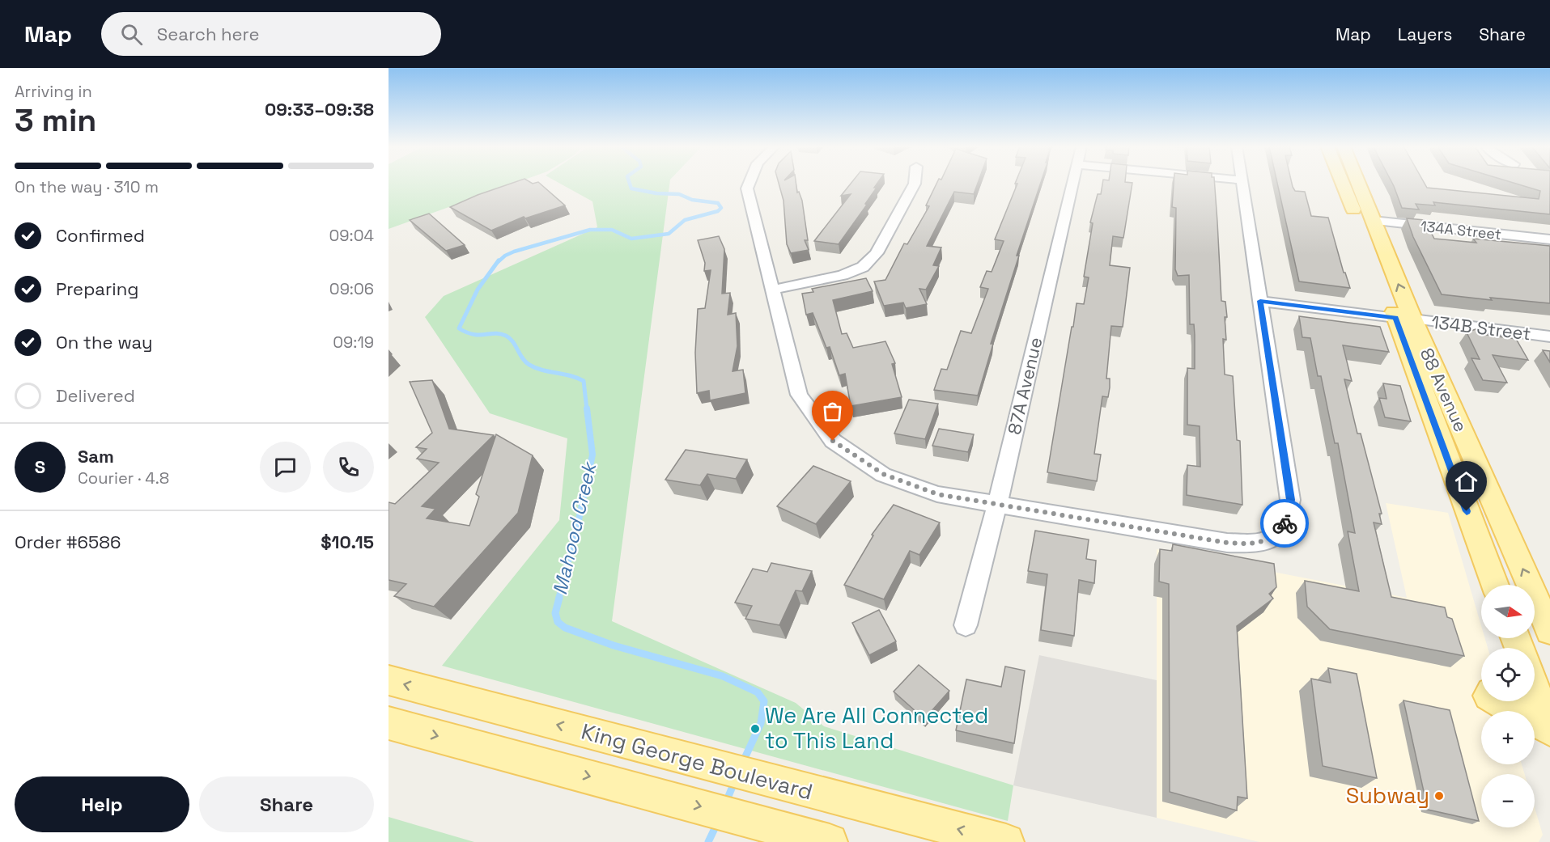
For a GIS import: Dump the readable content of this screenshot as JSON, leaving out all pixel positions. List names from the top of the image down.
{
  "streets": {
    "main road": ["88 Avenue", "King George Boulevard"],
    "street": ["134A Street", "134B Street", "87A Avenue"]
  },
  "crossings": [
    ["134A Street", "88 Avenue"],
    ["134B Street", "88 Avenue"]
  ],
  "water": ["Mahood Creek"],
  "places": ["We Are All Connected to This Land", "Subway"],
  "north": "right",
  "page": {
    "header": "Map",
    "search": "Search here",
    "nav": ["Map", "Layers", "Share"],
    "heading": ["3 min", "Arriving in", "09:33–09:38"],
    "panel": [
      "Sam",
      "Courier · 4.8",
      "Order #6586",
      "$10.15"
    ],
    "bar": "On the way · 310 m",
    "list": [
      ["Confirmed", "09:04"],
      ["Preparing", "09:06"],
      ["On the way", "09:19"],
      "Delivered"
    ],
    "round": "S",
    "map_buttons": ["+", "−"],
    "buttons": ["Help", "Share"]
  }
}
